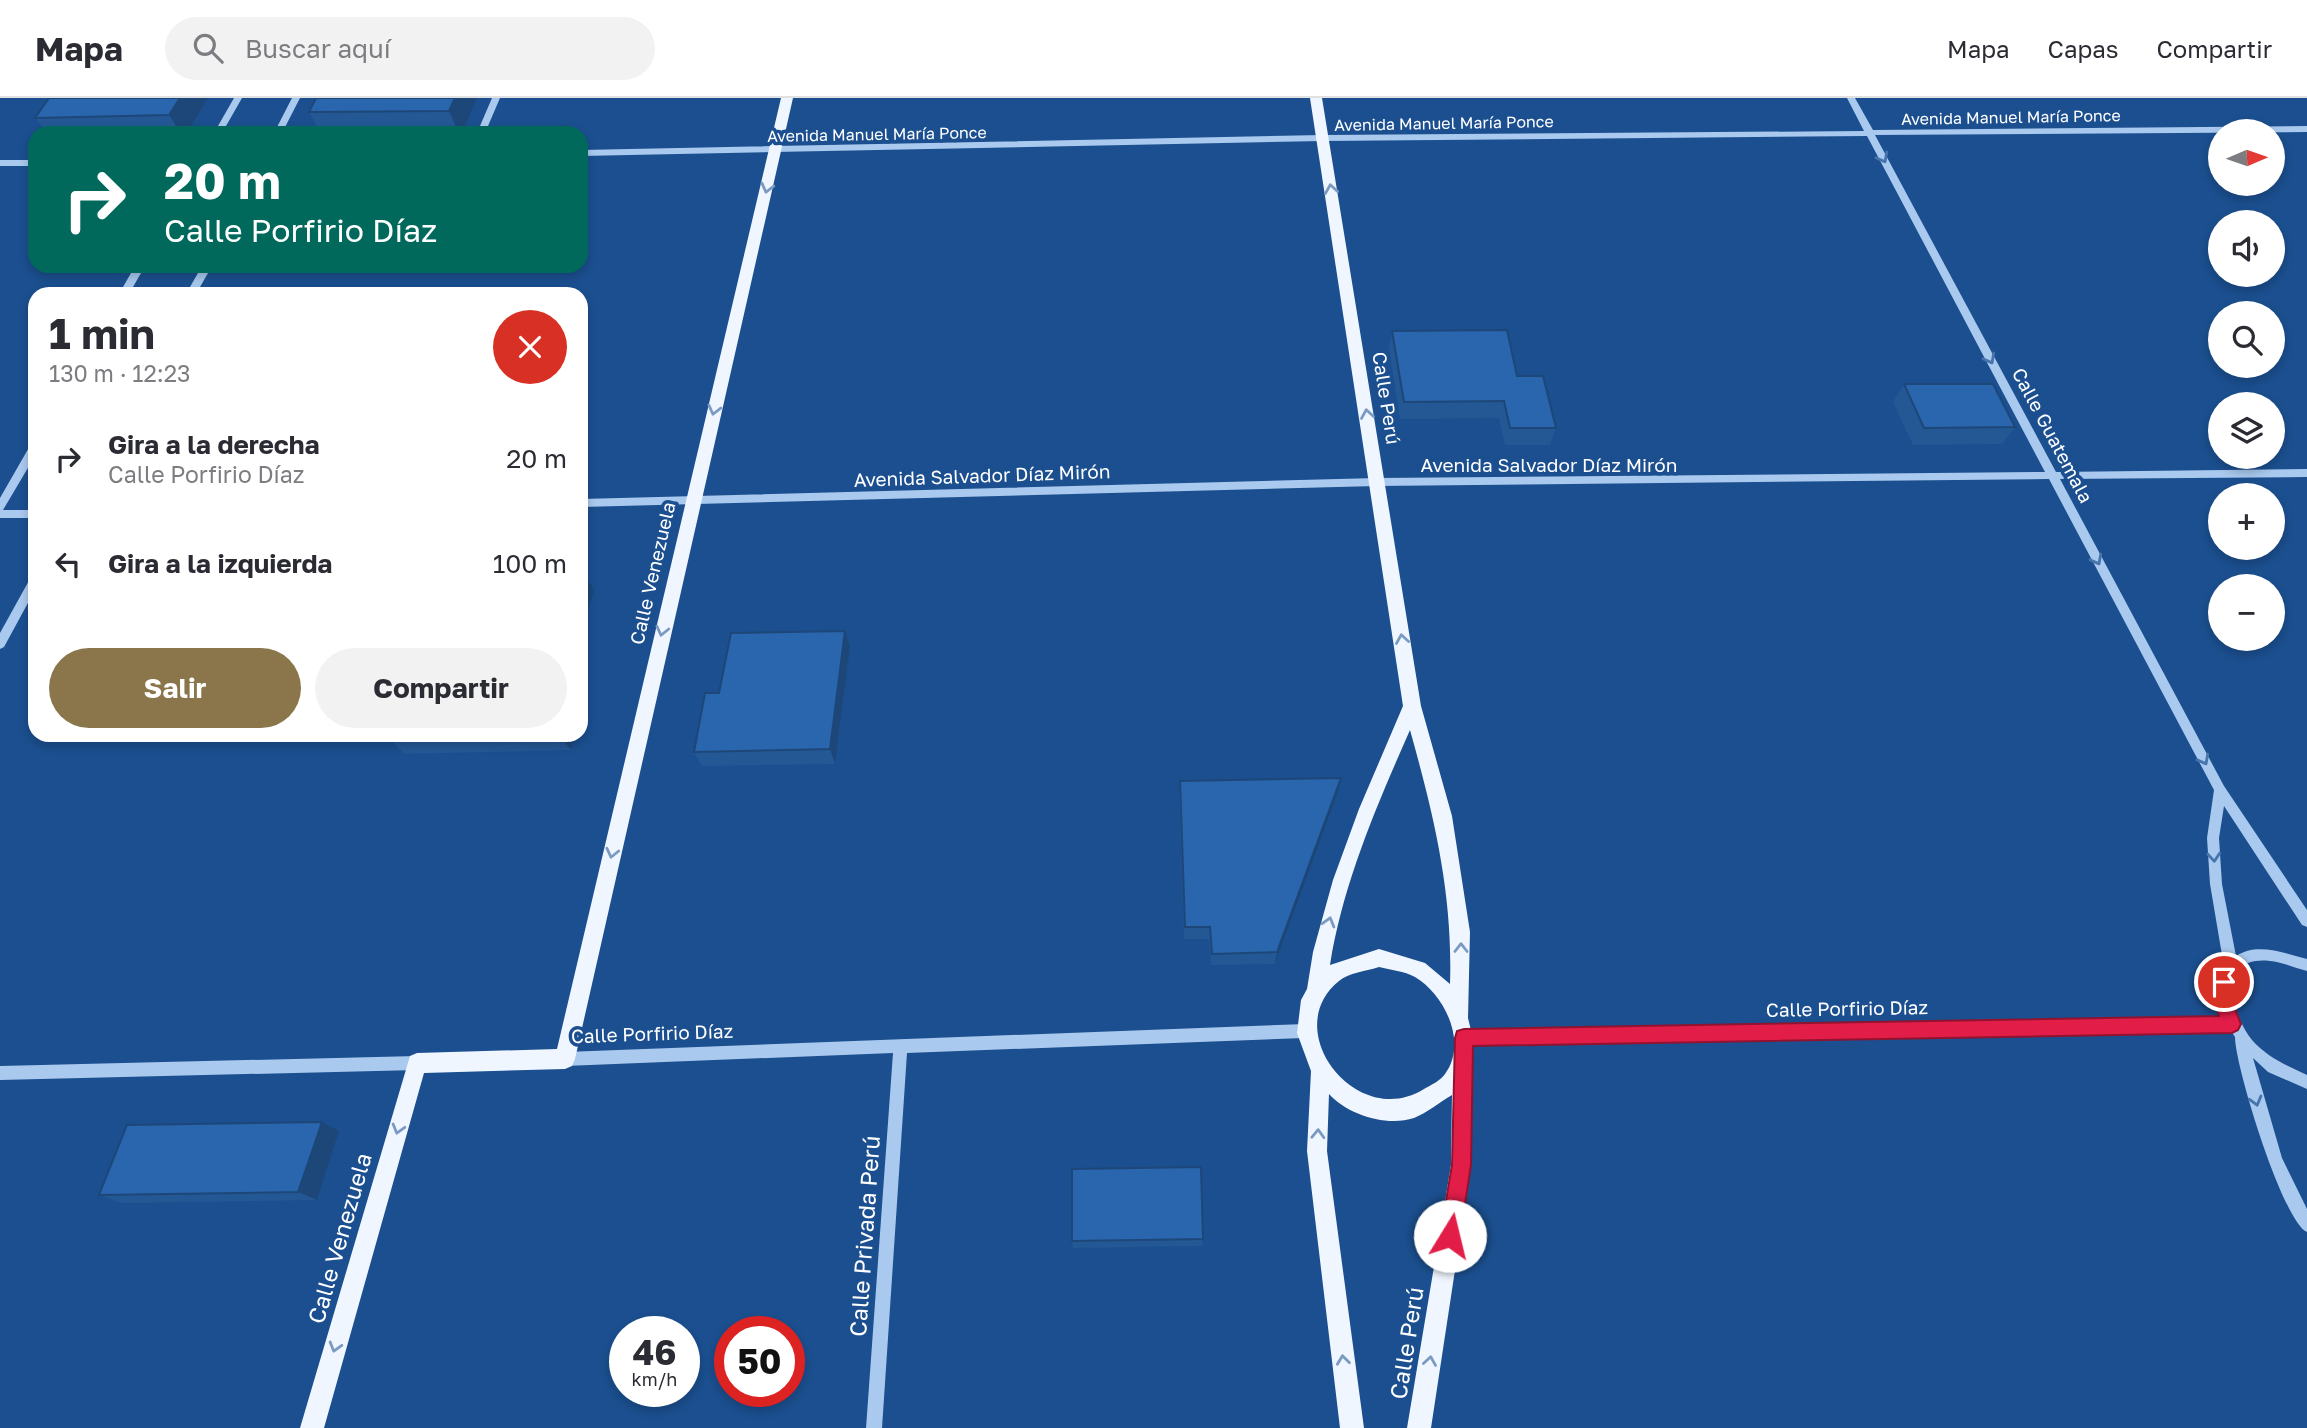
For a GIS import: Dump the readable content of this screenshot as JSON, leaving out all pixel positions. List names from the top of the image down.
{
  "streets": {
    "main road": ["Calle Perú", "Calle Venezuela", "Calle Porfirio Díaz"],
    "street": [
      "Avenida Manuel María Ponce",
      "Calle Guatemala",
      "Avenida Salvador Díaz Mirón",
      "Calle Privada Perú"
    ]
  },
  "crossings": [
    ["Avenida Manuel María Ponce", "Calle Perú"],
    ["Avenida Manuel María Ponce", "Calle Guatemala"],
    ["Avenida Manuel María Ponce", "Calle Venezuela"],
    ["Calle Perú", "Avenida Salvador Díaz Mirón"],
    ["Calle Perú", "Calle Porfirio Díaz"],
    ["Calle Guatemala", "Avenida Salvador Díaz Mirón"],
    ["Avenida Salvador Díaz Mirón", "Calle Venezuela"],
    ["Calle Venezuela", "Calle Porfirio Díaz"],
    ["Calle Porfirio Díaz", "Calle Privada Perú"]
  ],
  "one_way": ["Calle Guatemala", "Calle Venezuela"],
  "north": "right",
  "page": {
    "header": "Mapa",
    "search": "Buscar aquí",
    "nav": ["Mapa", "Capas", "Compartir"],
    "map_buttons": ["+", "−"],
    "turn": ["20 m", "Calle Porfirio Díaz"],
    "heading": ["1 min", "130 m · 12:23"],
    "list": [
      {
        "name": "Gira a la derecha",
        "note": "Calle Porfirio Díaz",
        "value": "20 m"
      },
      {
        "name": "Gira a la izquierda",
        "value": "100 m"
      }
    ],
    "buttons": ["Salir", "Compartir"],
    "speed": "46 km/h",
    "limit": "50"
  }
}
